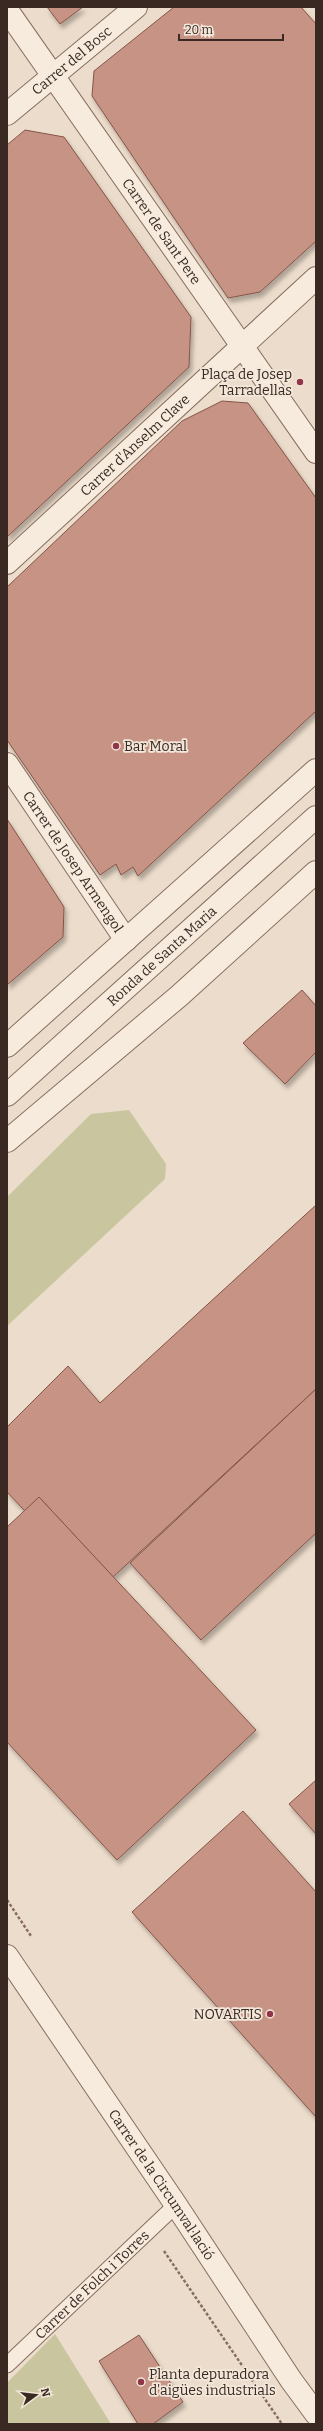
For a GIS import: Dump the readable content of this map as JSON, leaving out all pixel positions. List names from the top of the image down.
{
  "streets": {
    "street": [
      "Carrer del Bosc",
      "Carrer de Sant Pere",
      "Carrer d'Anselm Clave",
      "Carrer de Josep Armengol",
      "Ronda de Santa Maria",
      "Carrer de la Circumval·lació"
    ],
    "lane": ["Carrer de Folch i Torres"]
  },
  "crossings": [
    ["Carrer del Bosc", "Carrer de Sant Pere"],
    ["Carrer de Sant Pere", "Carrer d'Anselm Clave"],
    ["Carrer de la Circumval·lació", "Carrer de Folch i Torres"]
  ],
  "places": [
    "Plaça de Josep Tarradellas",
    "Bar Moral",
    "NOVARTIS",
    "Planta depuradora d'aigües industrials"
  ],
  "scale_bar": "20 m",
  "north": "right"
}
